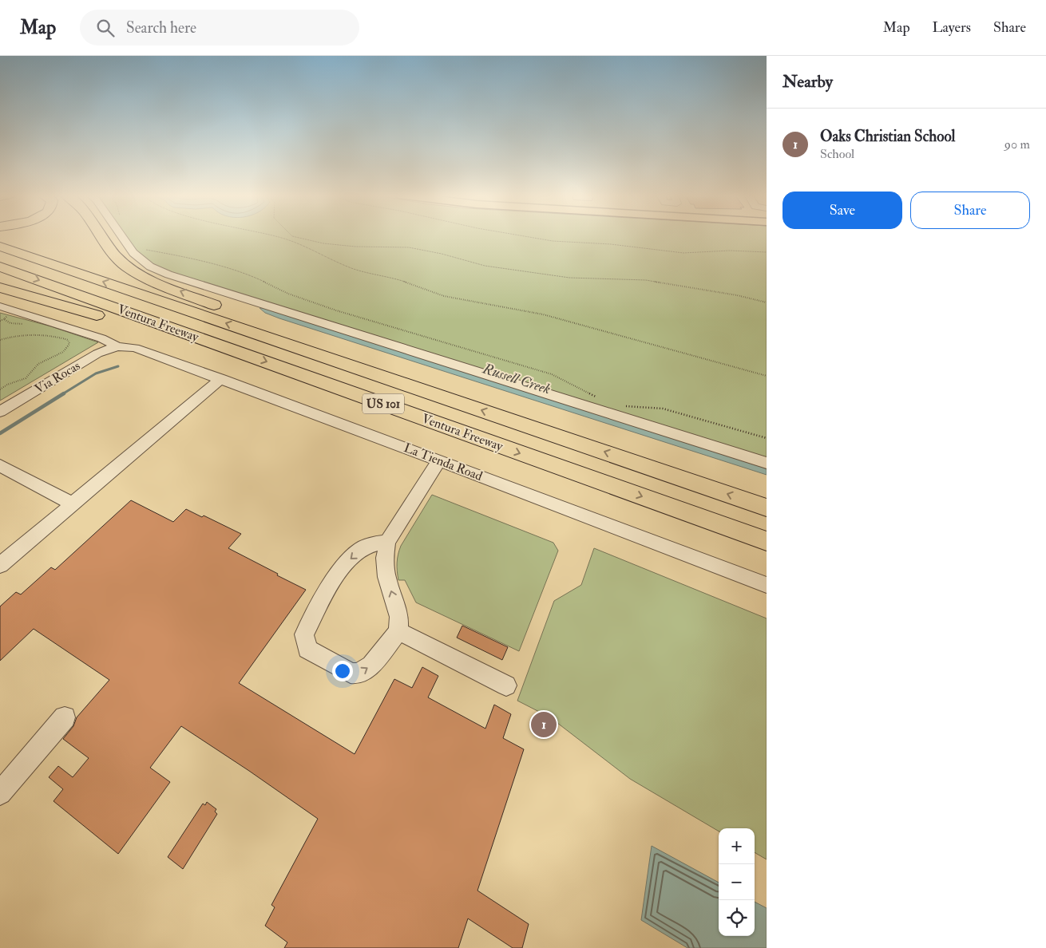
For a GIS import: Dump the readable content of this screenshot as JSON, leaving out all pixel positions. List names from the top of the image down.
{
  "streets": {
    "highway": ["Ventura Freeway", "US 101"],
    "street": ["Via Rocas", "La Tienda Road"]
  },
  "crossings": [
    ["Via Rocas", "La Tienda Road"]
  ],
  "water": ["Russell Creek"],
  "page": {
    "header": "Map",
    "search": "Search here",
    "nav": ["Map", "Layers", "Share"],
    "heading": "Nearby",
    "list": [
      {
        "mark": "1",
        "name": "Oaks Christian School",
        "note": "School",
        "value": "90 m"
      }
    ],
    "buttons": ["Save", "Share"],
    "pins": "1",
    "map_buttons": ["+", "−"]
  }
}
